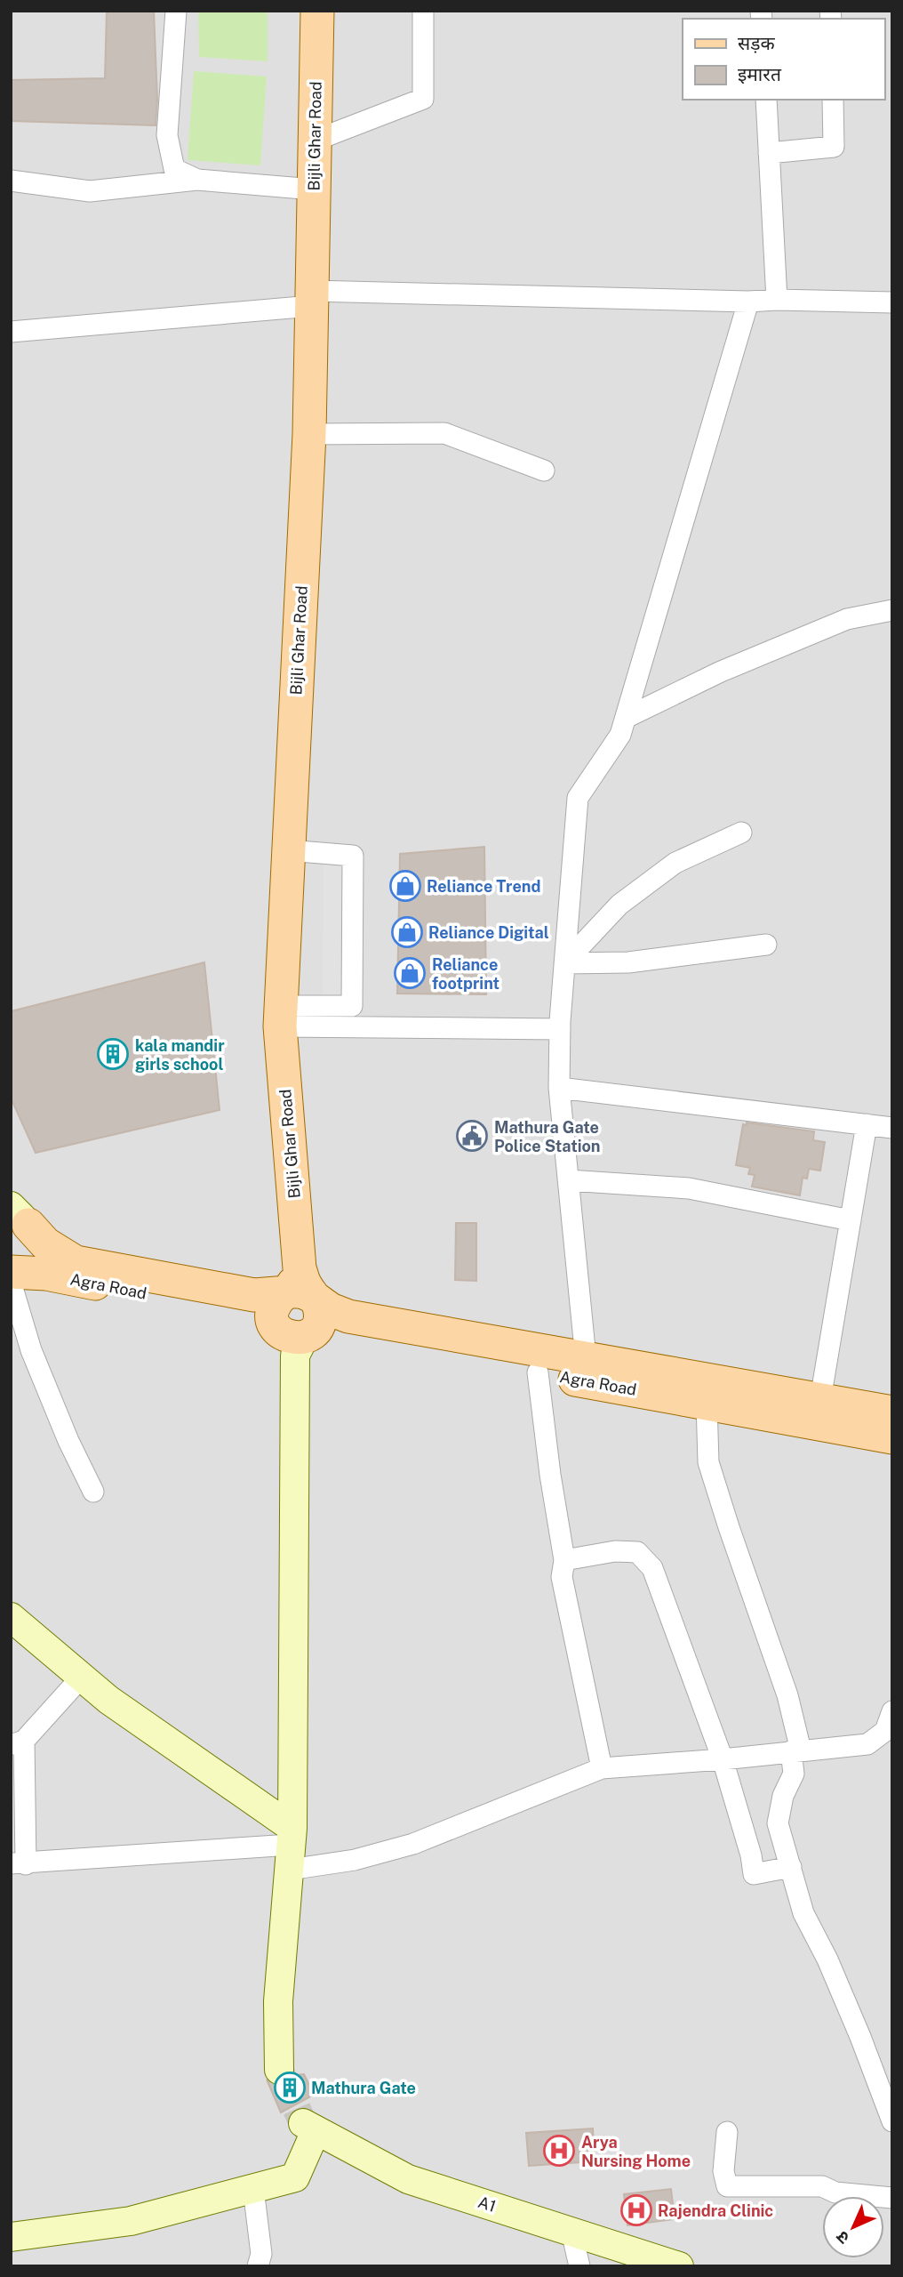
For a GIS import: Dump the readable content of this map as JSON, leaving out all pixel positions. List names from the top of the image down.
{
  "streets": {
    "main road": ["Bijli Ghar Road", "Agra Road", "A1"]
  },
  "crossings": [
    ["Bijli Ghar Road", "Agra Road"]
  ],
  "places": {
    "shop": ["Reliance Trend", "Reliance Digital", "Reliance footprint"],
    "building": ["kala mandir girls school", "Mathura Gate"],
    "public building": ["Mathura Gate Police Station"],
    "hospital": ["Arya Nursing Home", "Rajendra Clinic"]
  },
  "legend": ["सड़क", "इमारत"],
  "north": "bottom left"
}
